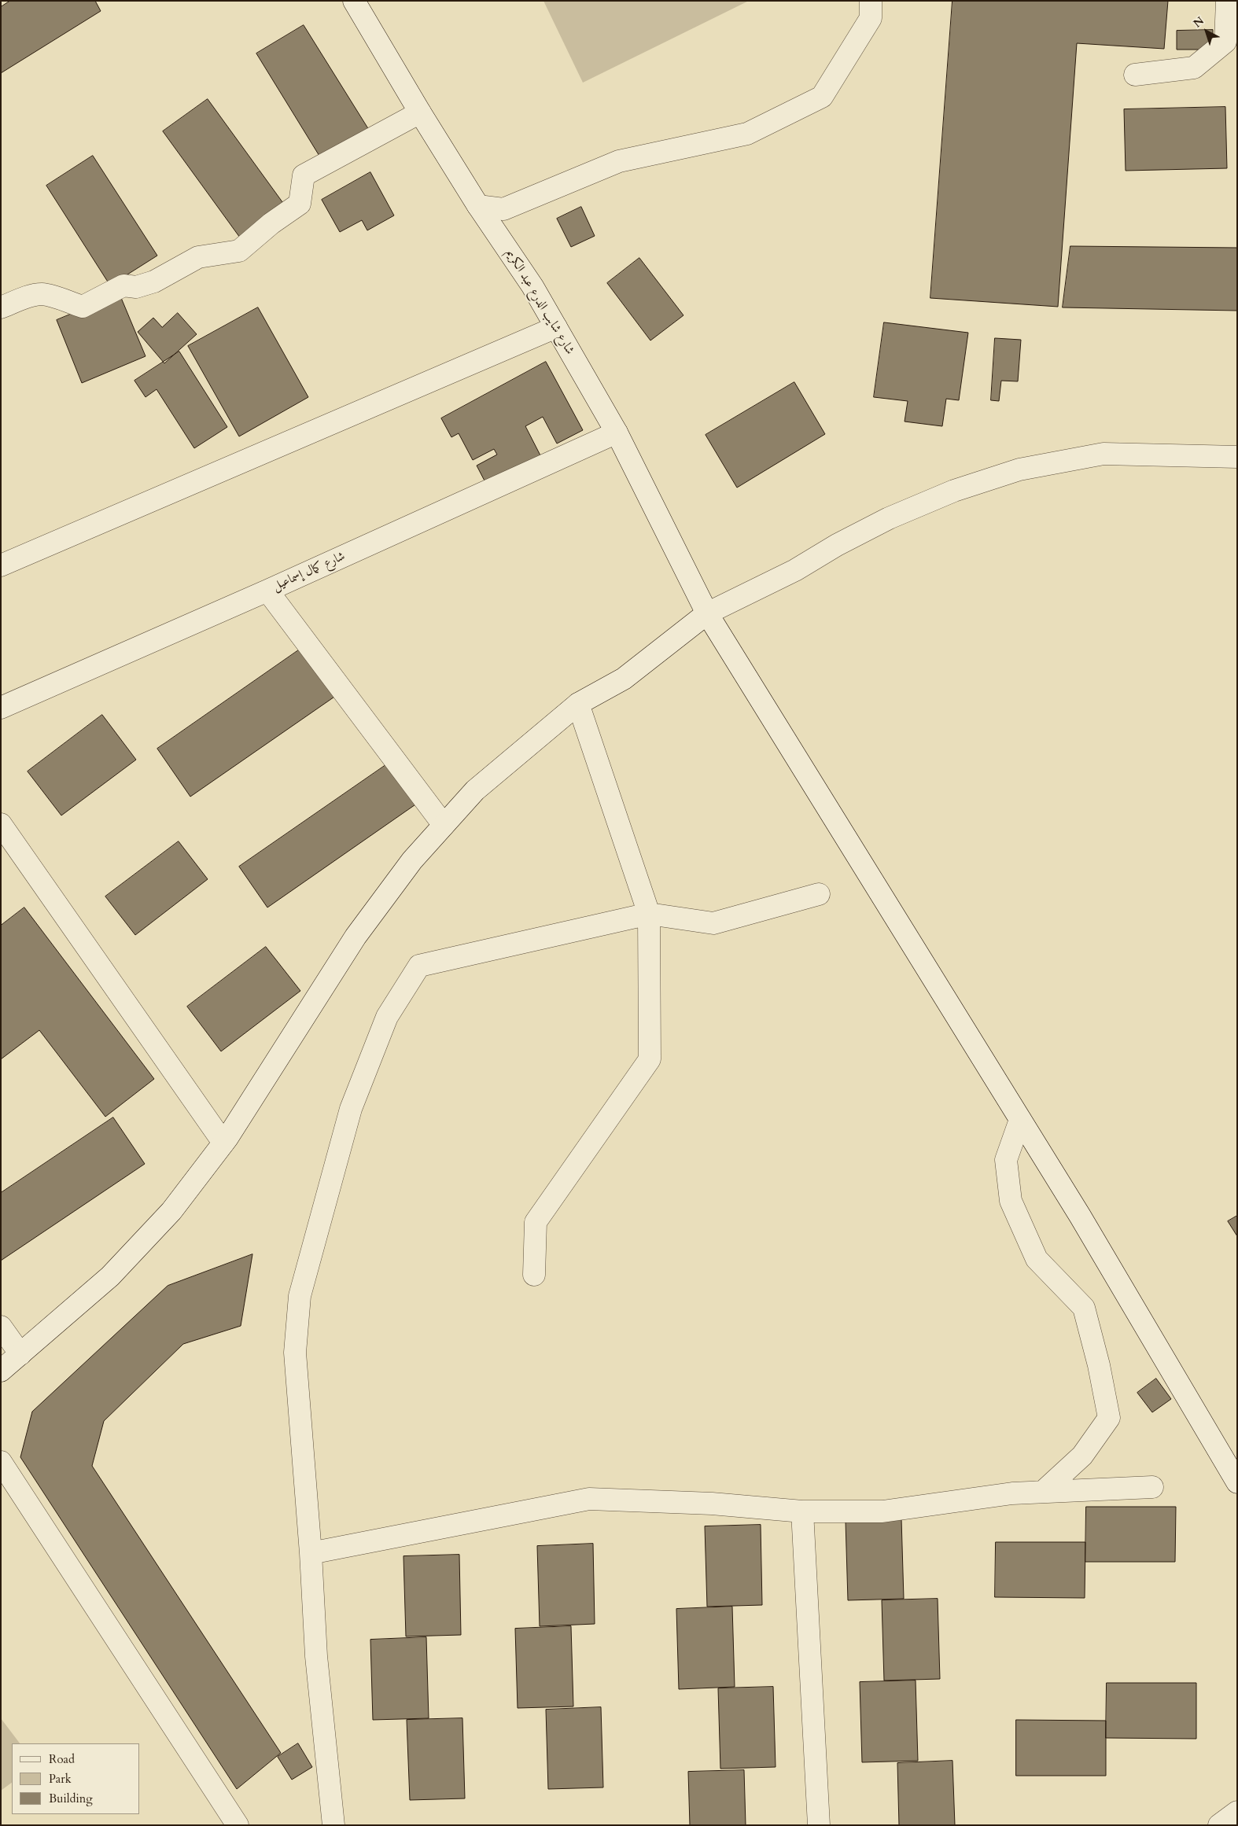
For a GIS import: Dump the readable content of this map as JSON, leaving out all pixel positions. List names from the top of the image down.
{
  "streets": {
    "street": ["شارع شايب الدرع عبد الكريم", "شارع كمال إسماعيل"]
  },
  "crossings": [
    ["شارع شايب الدرع عبد الكريم", "شارع كمال إسماعيل"]
  ],
  "legend": ["Road", "Park", "Building"],
  "north": "top left"
}
